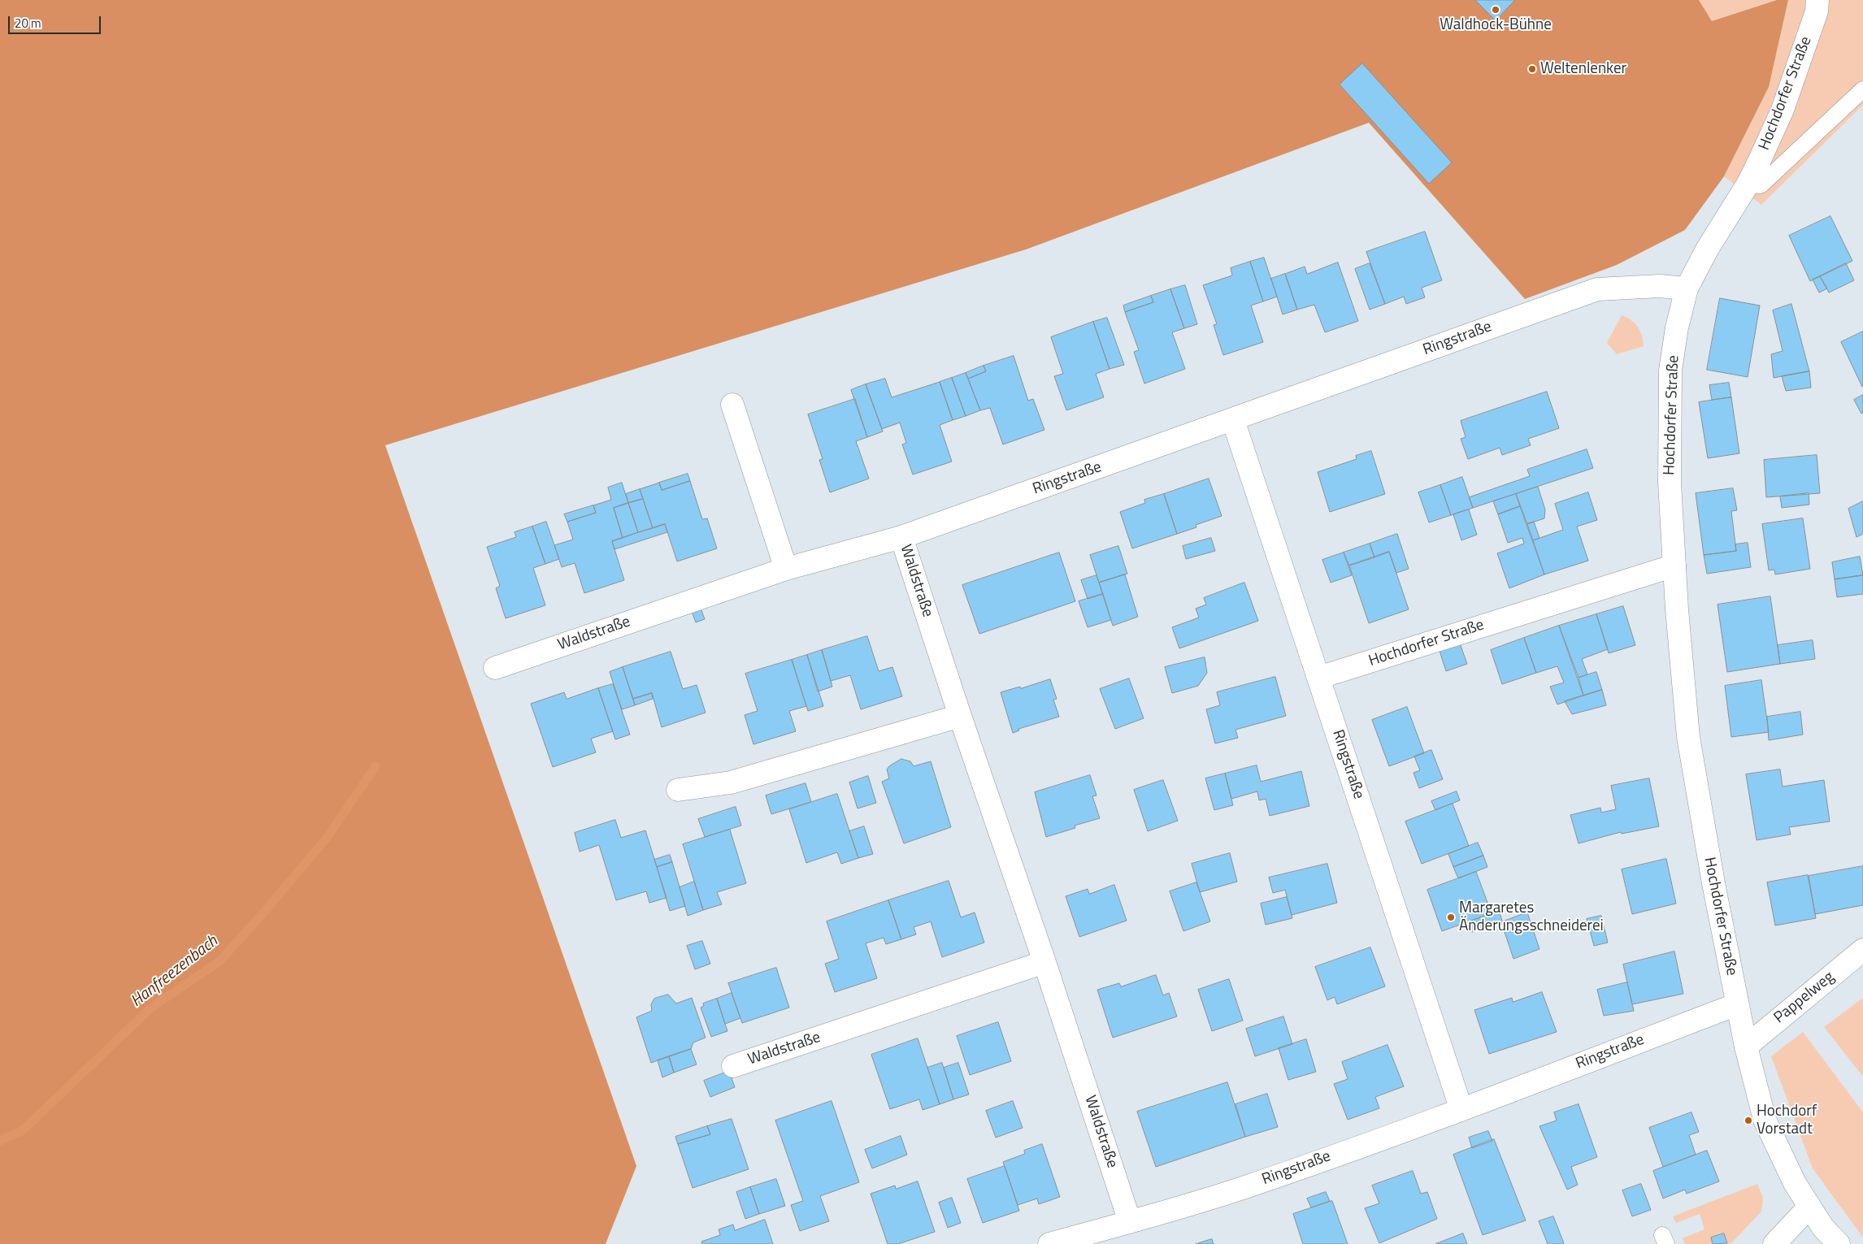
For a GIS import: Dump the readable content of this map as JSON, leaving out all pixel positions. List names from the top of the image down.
{
  "streets": {
    "street": [
      "Hochdorfer Straße",
      "Ringstraße",
      "Waldstraße",
      "Pappelweg"
    ]
  },
  "crossings": [
    ["Hochdorfer Straße", "Ringstraße"],
    ["Hochdorfer Straße", "Pappelweg"],
    ["Ringstraße", "Waldstraße"]
  ],
  "water": ["Hanfreezenbach"],
  "places": [
    "Waldhock-Bühne",
    "Weltenlenker",
    "Margaretes Änderungsschneiderei",
    "Hochdorf Vorstadt"
  ],
  "scale_bar": "20 m"
}
